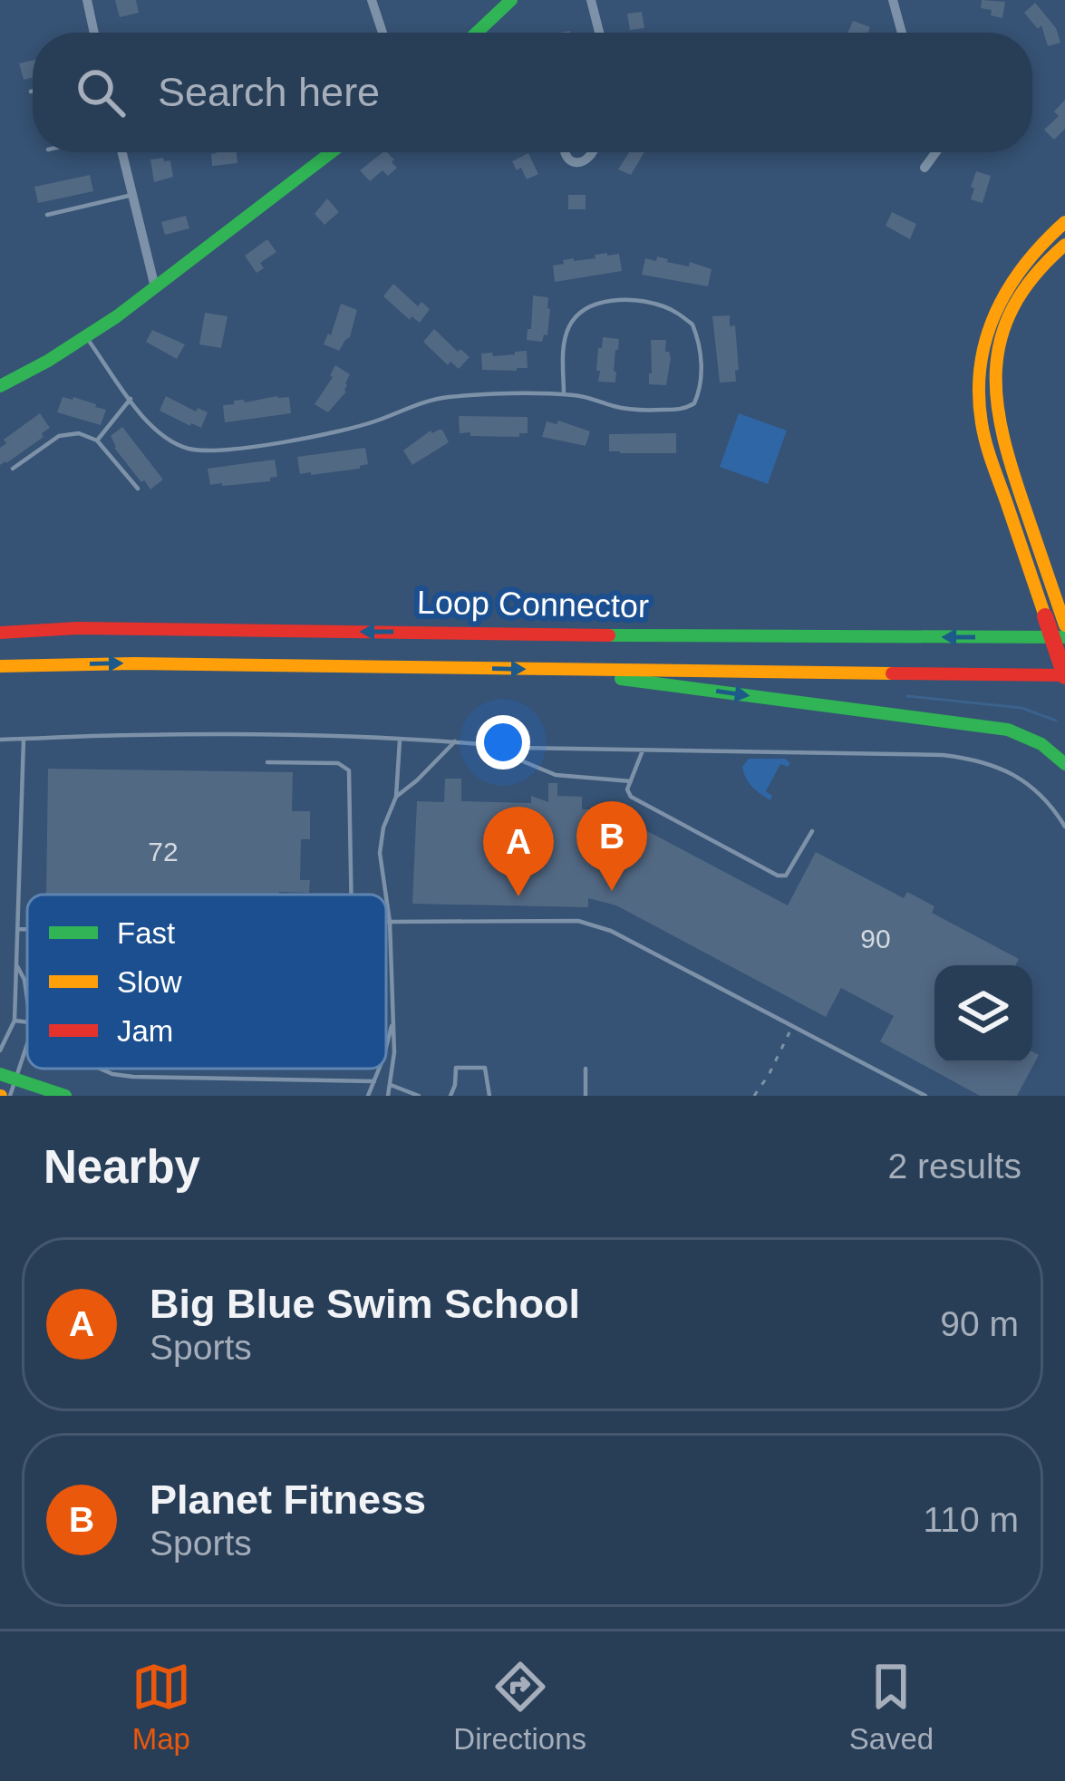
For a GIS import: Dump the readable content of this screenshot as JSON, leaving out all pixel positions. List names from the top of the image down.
{
  "streets": {
    "main road": ["Loop Connector"]
  },
  "house_numbers": ["72", "90"],
  "legend": ["Fast", "Slow", "Jam"],
  "page": {
    "search": "Search here",
    "pins": ["B", "A"],
    "heading": ["Nearby", "2 results"],
    "list": [
      {
        "mark": "A",
        "name": "Big Blue Swim School",
        "note": "Sports",
        "value": "90 m"
      },
      {
        "mark": "B",
        "name": "Planet Fitness",
        "note": "Sports",
        "value": "110 m"
      }
    ],
    "nav": ["Map", "Directions", "Saved"]
  }
}
